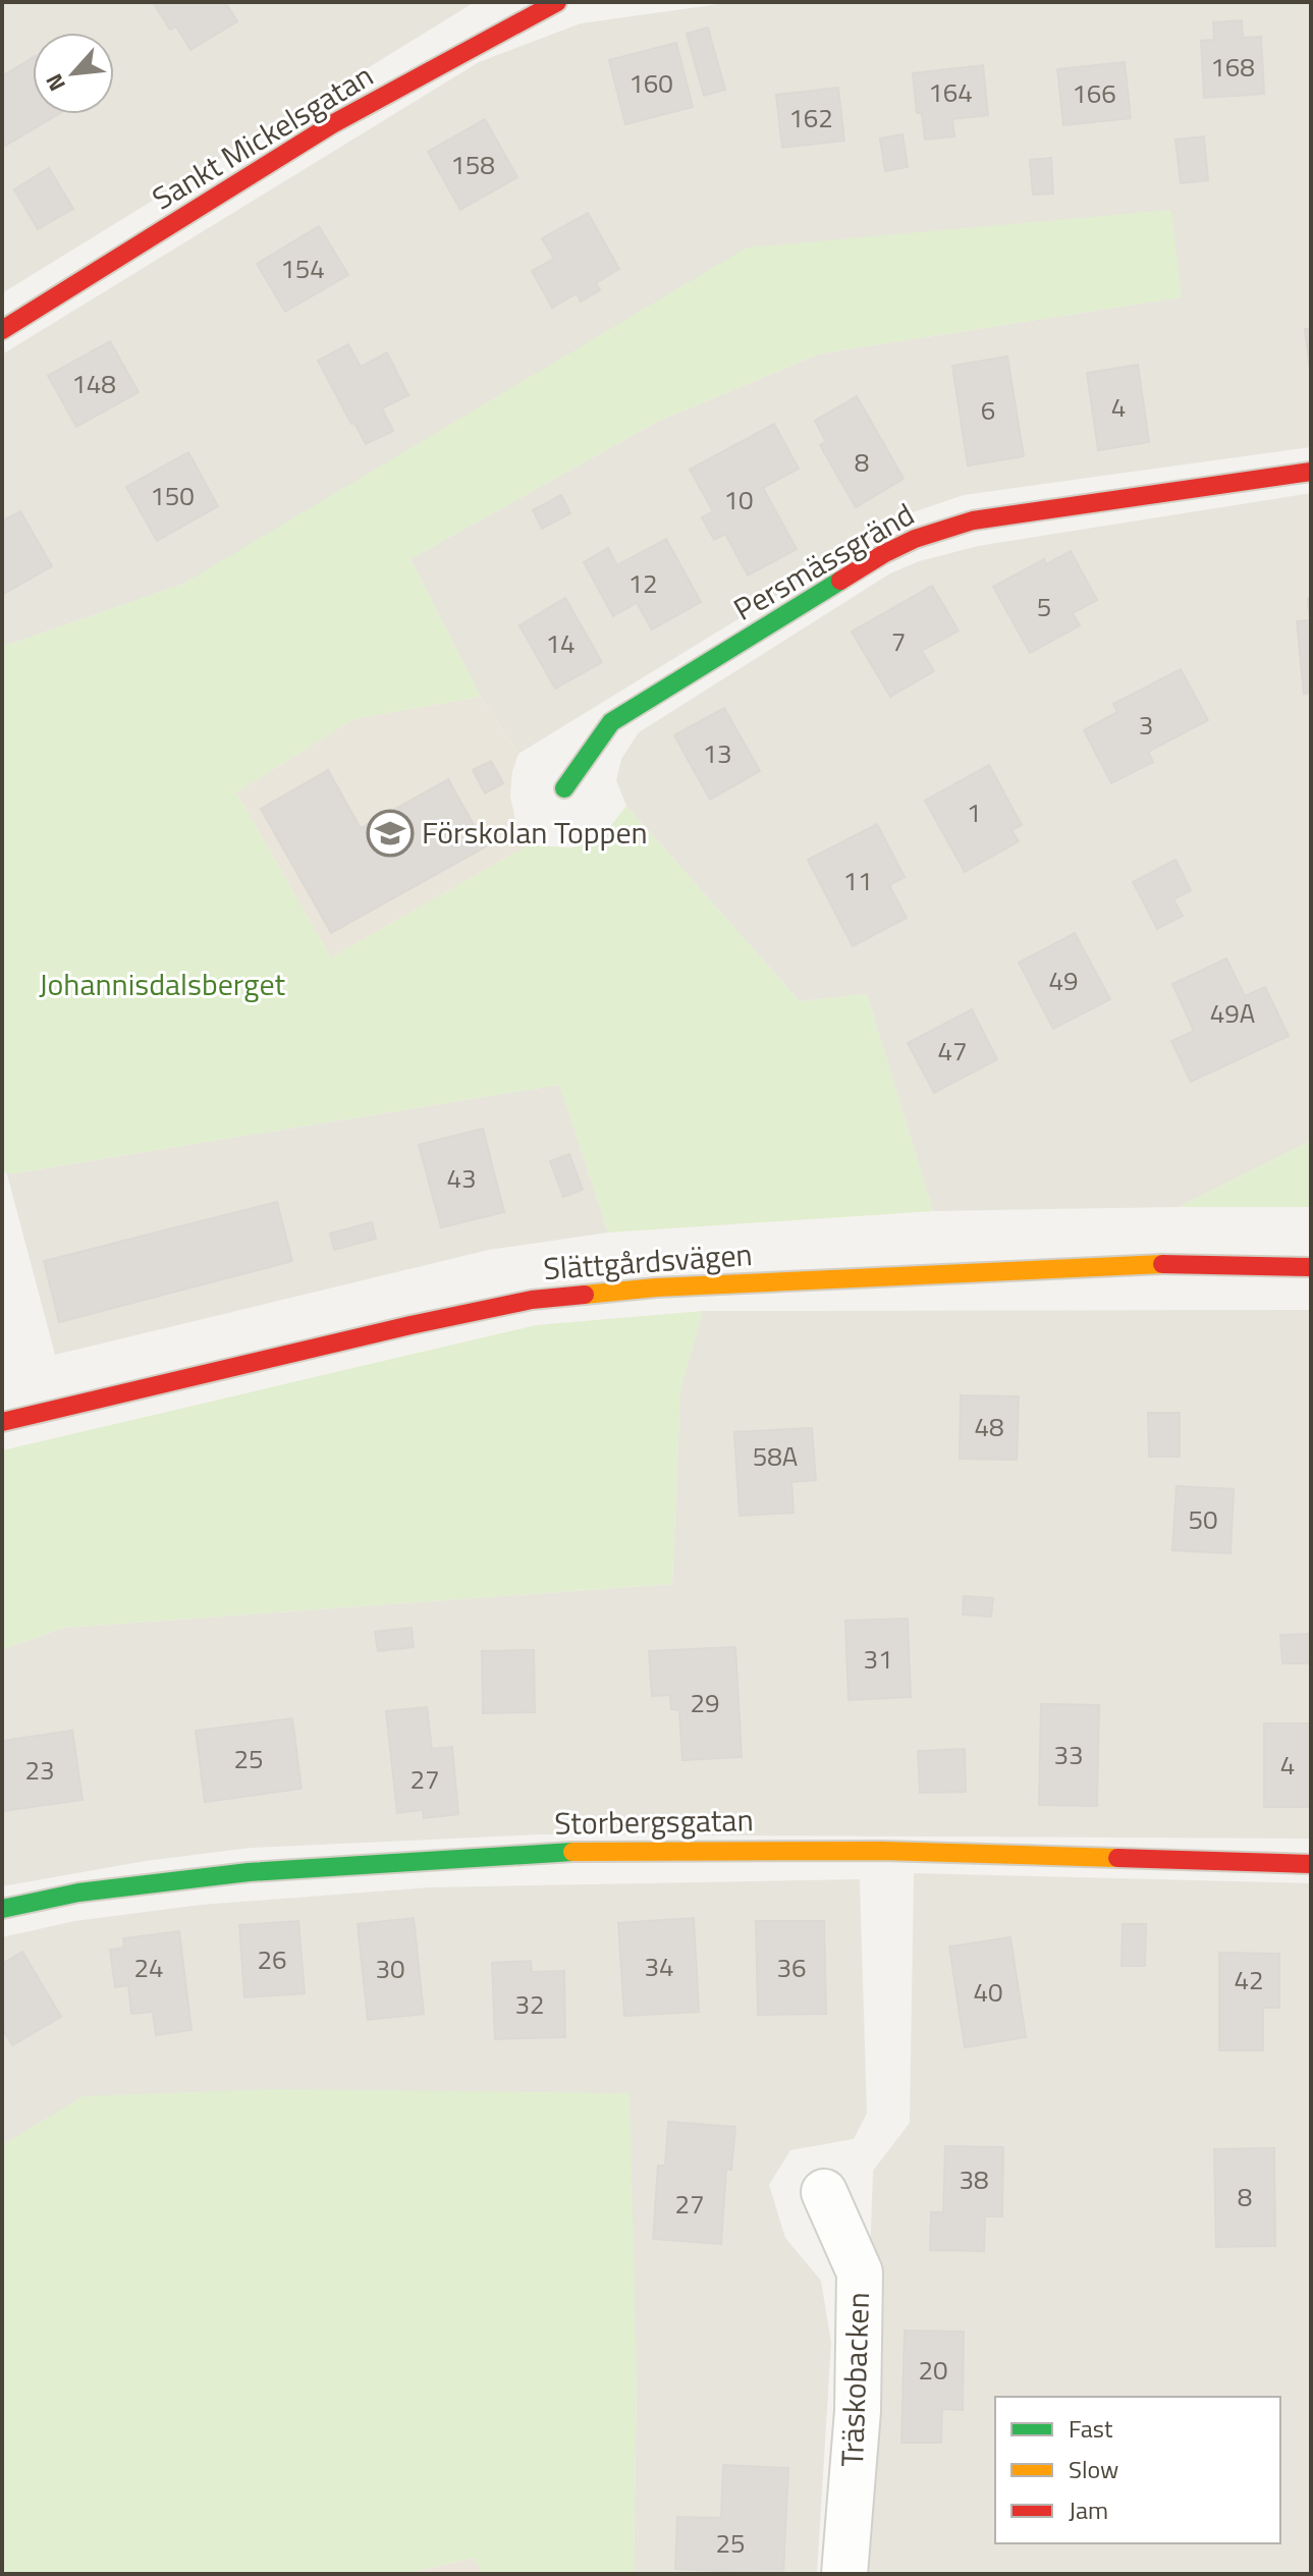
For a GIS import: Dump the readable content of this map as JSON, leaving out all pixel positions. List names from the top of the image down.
{
  "streets": {
    "street": [
      "Sankt Mickelsgatan",
      "Persmässgränd",
      "Slättgårdsvägen",
      "Storbergsgatan",
      "Träskobacken"
    ]
  },
  "parks": ["Johannisdalsberget"],
  "places": {
    "school or university": ["Förskolan Toppen"]
  },
  "house_numbers": [
    "168",
    "160",
    "164",
    "166",
    "162",
    "158",
    "154",
    "148",
    "4",
    "6",
    "8",
    "150",
    "10",
    "12",
    "5",
    "7",
    "14",
    "3",
    "13",
    "1",
    "11",
    "49",
    "49A",
    "47",
    "43",
    "48",
    "58A",
    "50",
    "31",
    "29",
    "33",
    "25",
    "4",
    "23",
    "27",
    "26",
    "34",
    "24",
    "36",
    "30",
    "42",
    "40",
    "32",
    "38",
    "8",
    "27",
    "20",
    "25"
  ],
  "legend": ["Fast", "Slow", "Jam"],
  "north": "bottom left"
}
